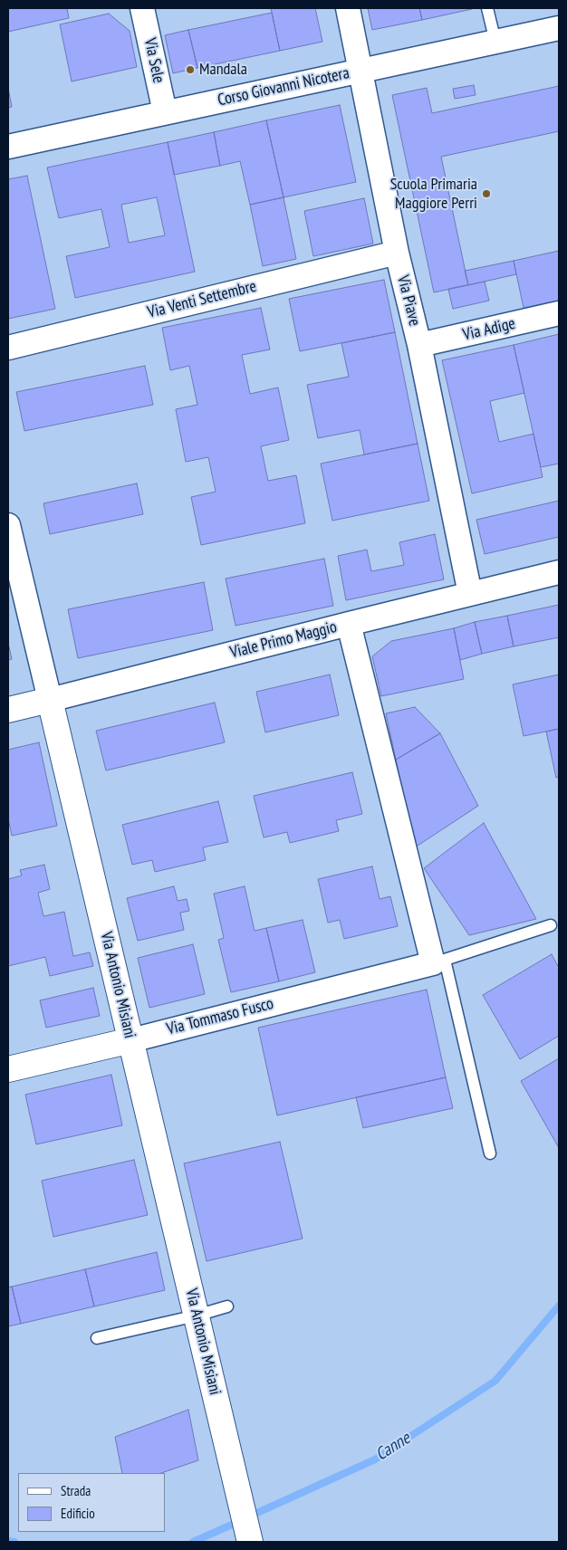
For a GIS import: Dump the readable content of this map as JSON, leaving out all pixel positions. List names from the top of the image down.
{
  "streets": {
    "street": [
      "Via Sele",
      "Corso Giovanni Nicotera",
      "Via Venti Settembre",
      "Via Piave",
      "Via Adige",
      "Viale Primo Maggio",
      "Via Antonio Misiani",
      "Via Tommaso Fusco"
    ]
  },
  "crossings": [
    ["Via Sele", "Corso Giovanni Nicotera"],
    ["Corso Giovanni Nicotera", "Via Piave"],
    ["Via Venti Settembre", "Via Piave"],
    ["Via Piave", "Via Adige"],
    ["Via Piave", "Viale Primo Maggio"],
    ["Viale Primo Maggio", "Via Antonio Misiani"],
    ["Via Antonio Misiani", "Via Tommaso Fusco"]
  ],
  "water": ["Canne"],
  "places": ["Mandala", "Scuola Primaria Maggiore Perri"],
  "legend": ["Strada", "Edificio"]
}
